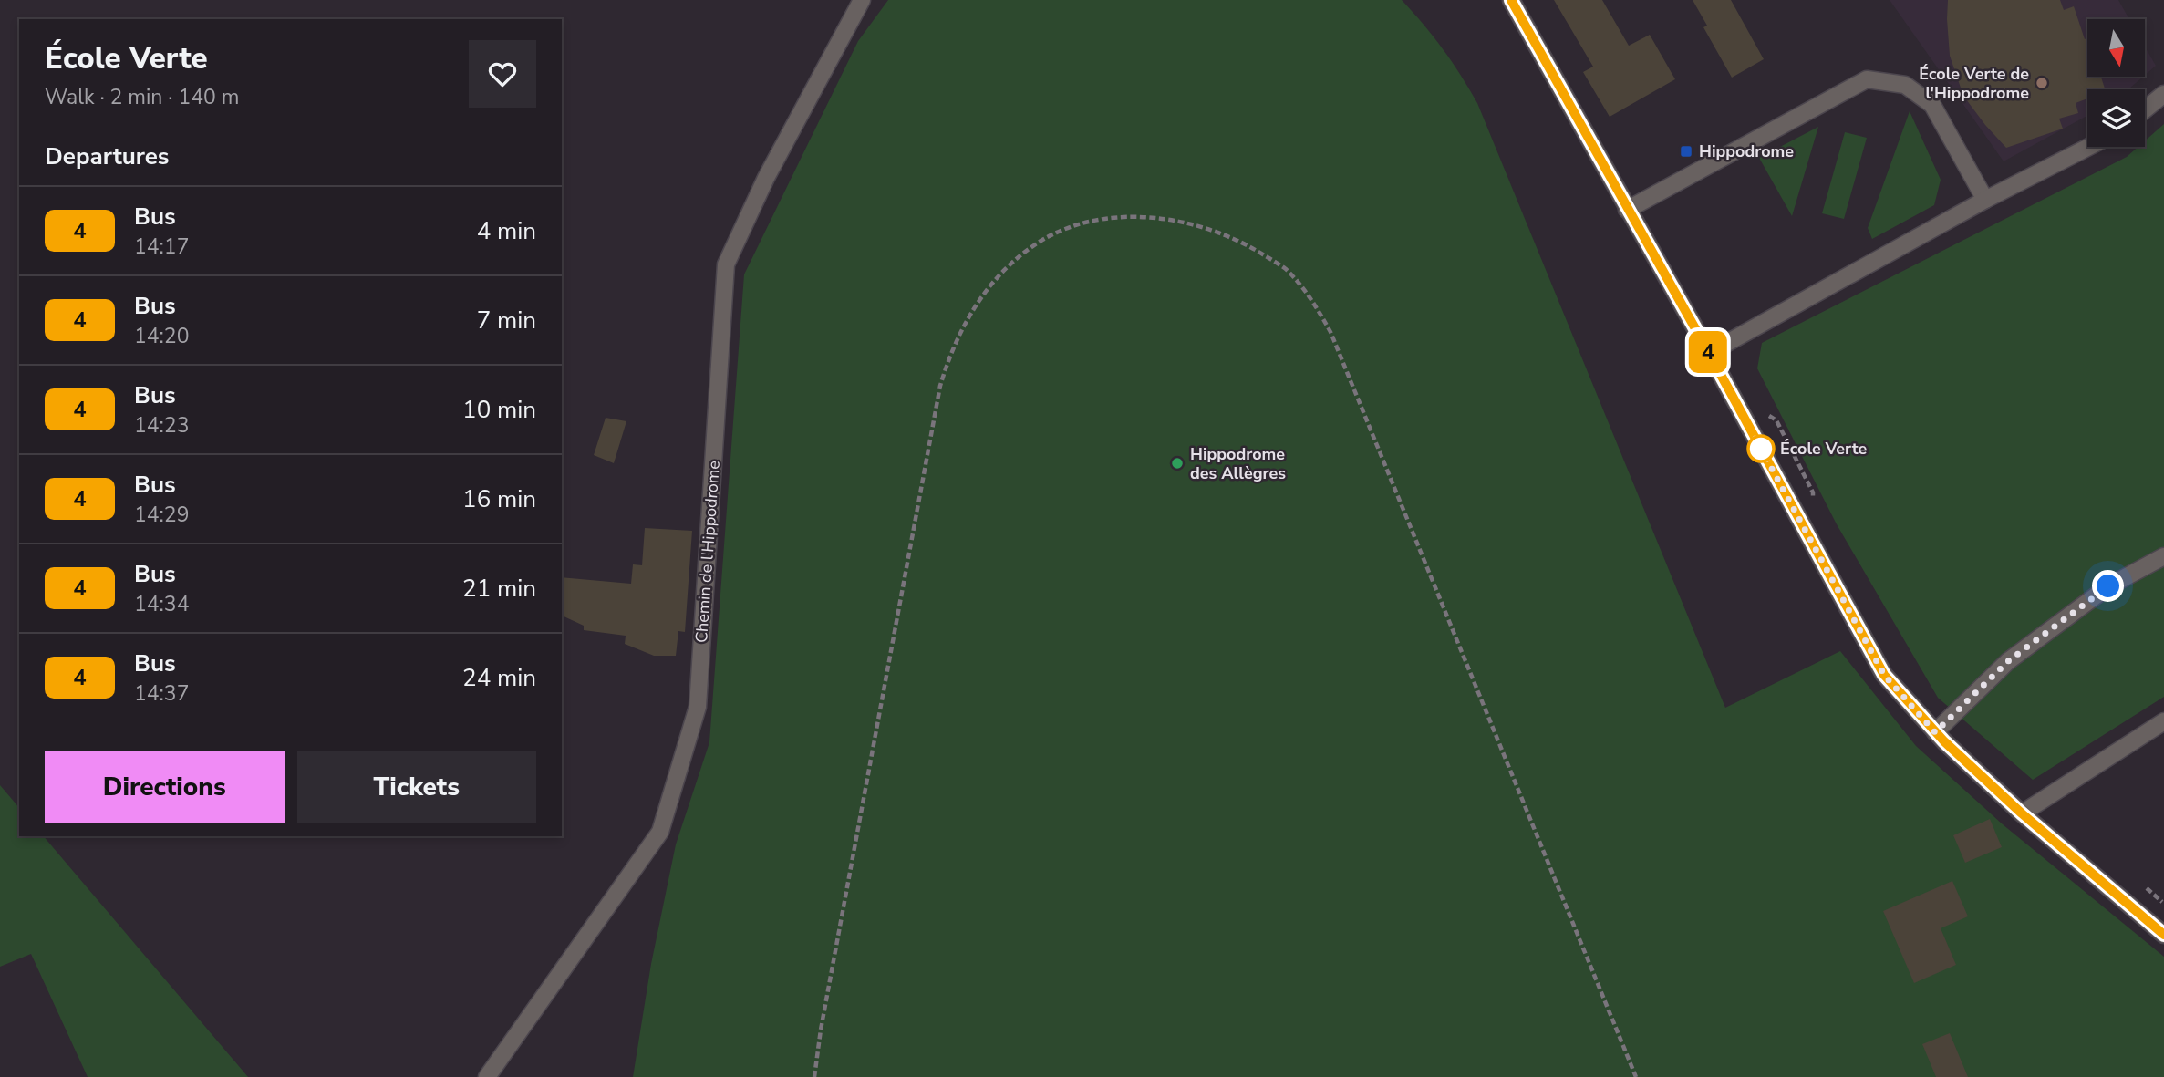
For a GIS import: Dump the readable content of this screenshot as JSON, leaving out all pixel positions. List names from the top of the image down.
{
  "streets": {
    "street": ["Chemin de l'Hippodrome"]
  },
  "places": {
    "other": ["École Verte de l'Hippodrome", "École Verte", "Hippodrome des Allègres"],
    "transit": ["Hippodrome"]
  },
  "lines": ["bus line 4"],
  "north": "bottom",
  "page": {
    "on_map": "4",
    "heading": [
      ["École Verte", "Walk · 2 min · 140 m"],
      "Departures"
    ],
    "list": [
      {
        "mark": "4",
        "name": "Bus",
        "note": "14:17",
        "value": "4 min"
      },
      {
        "mark": "4",
        "name": "Bus",
        "note": "14:20",
        "value": "7 min"
      },
      {
        "mark": "4",
        "name": "Bus",
        "note": "14:23",
        "value": "10 min"
      },
      {
        "mark": "4",
        "name": "Bus",
        "note": "14:29",
        "value": "16 min"
      },
      {
        "mark": "4",
        "name": "Bus",
        "note": "14:34",
        "value": "21 min"
      },
      {
        "mark": "4",
        "name": "Bus",
        "note": "14:37",
        "value": "24 min"
      }
    ],
    "buttons": ["Directions", "Tickets"]
  }
}
